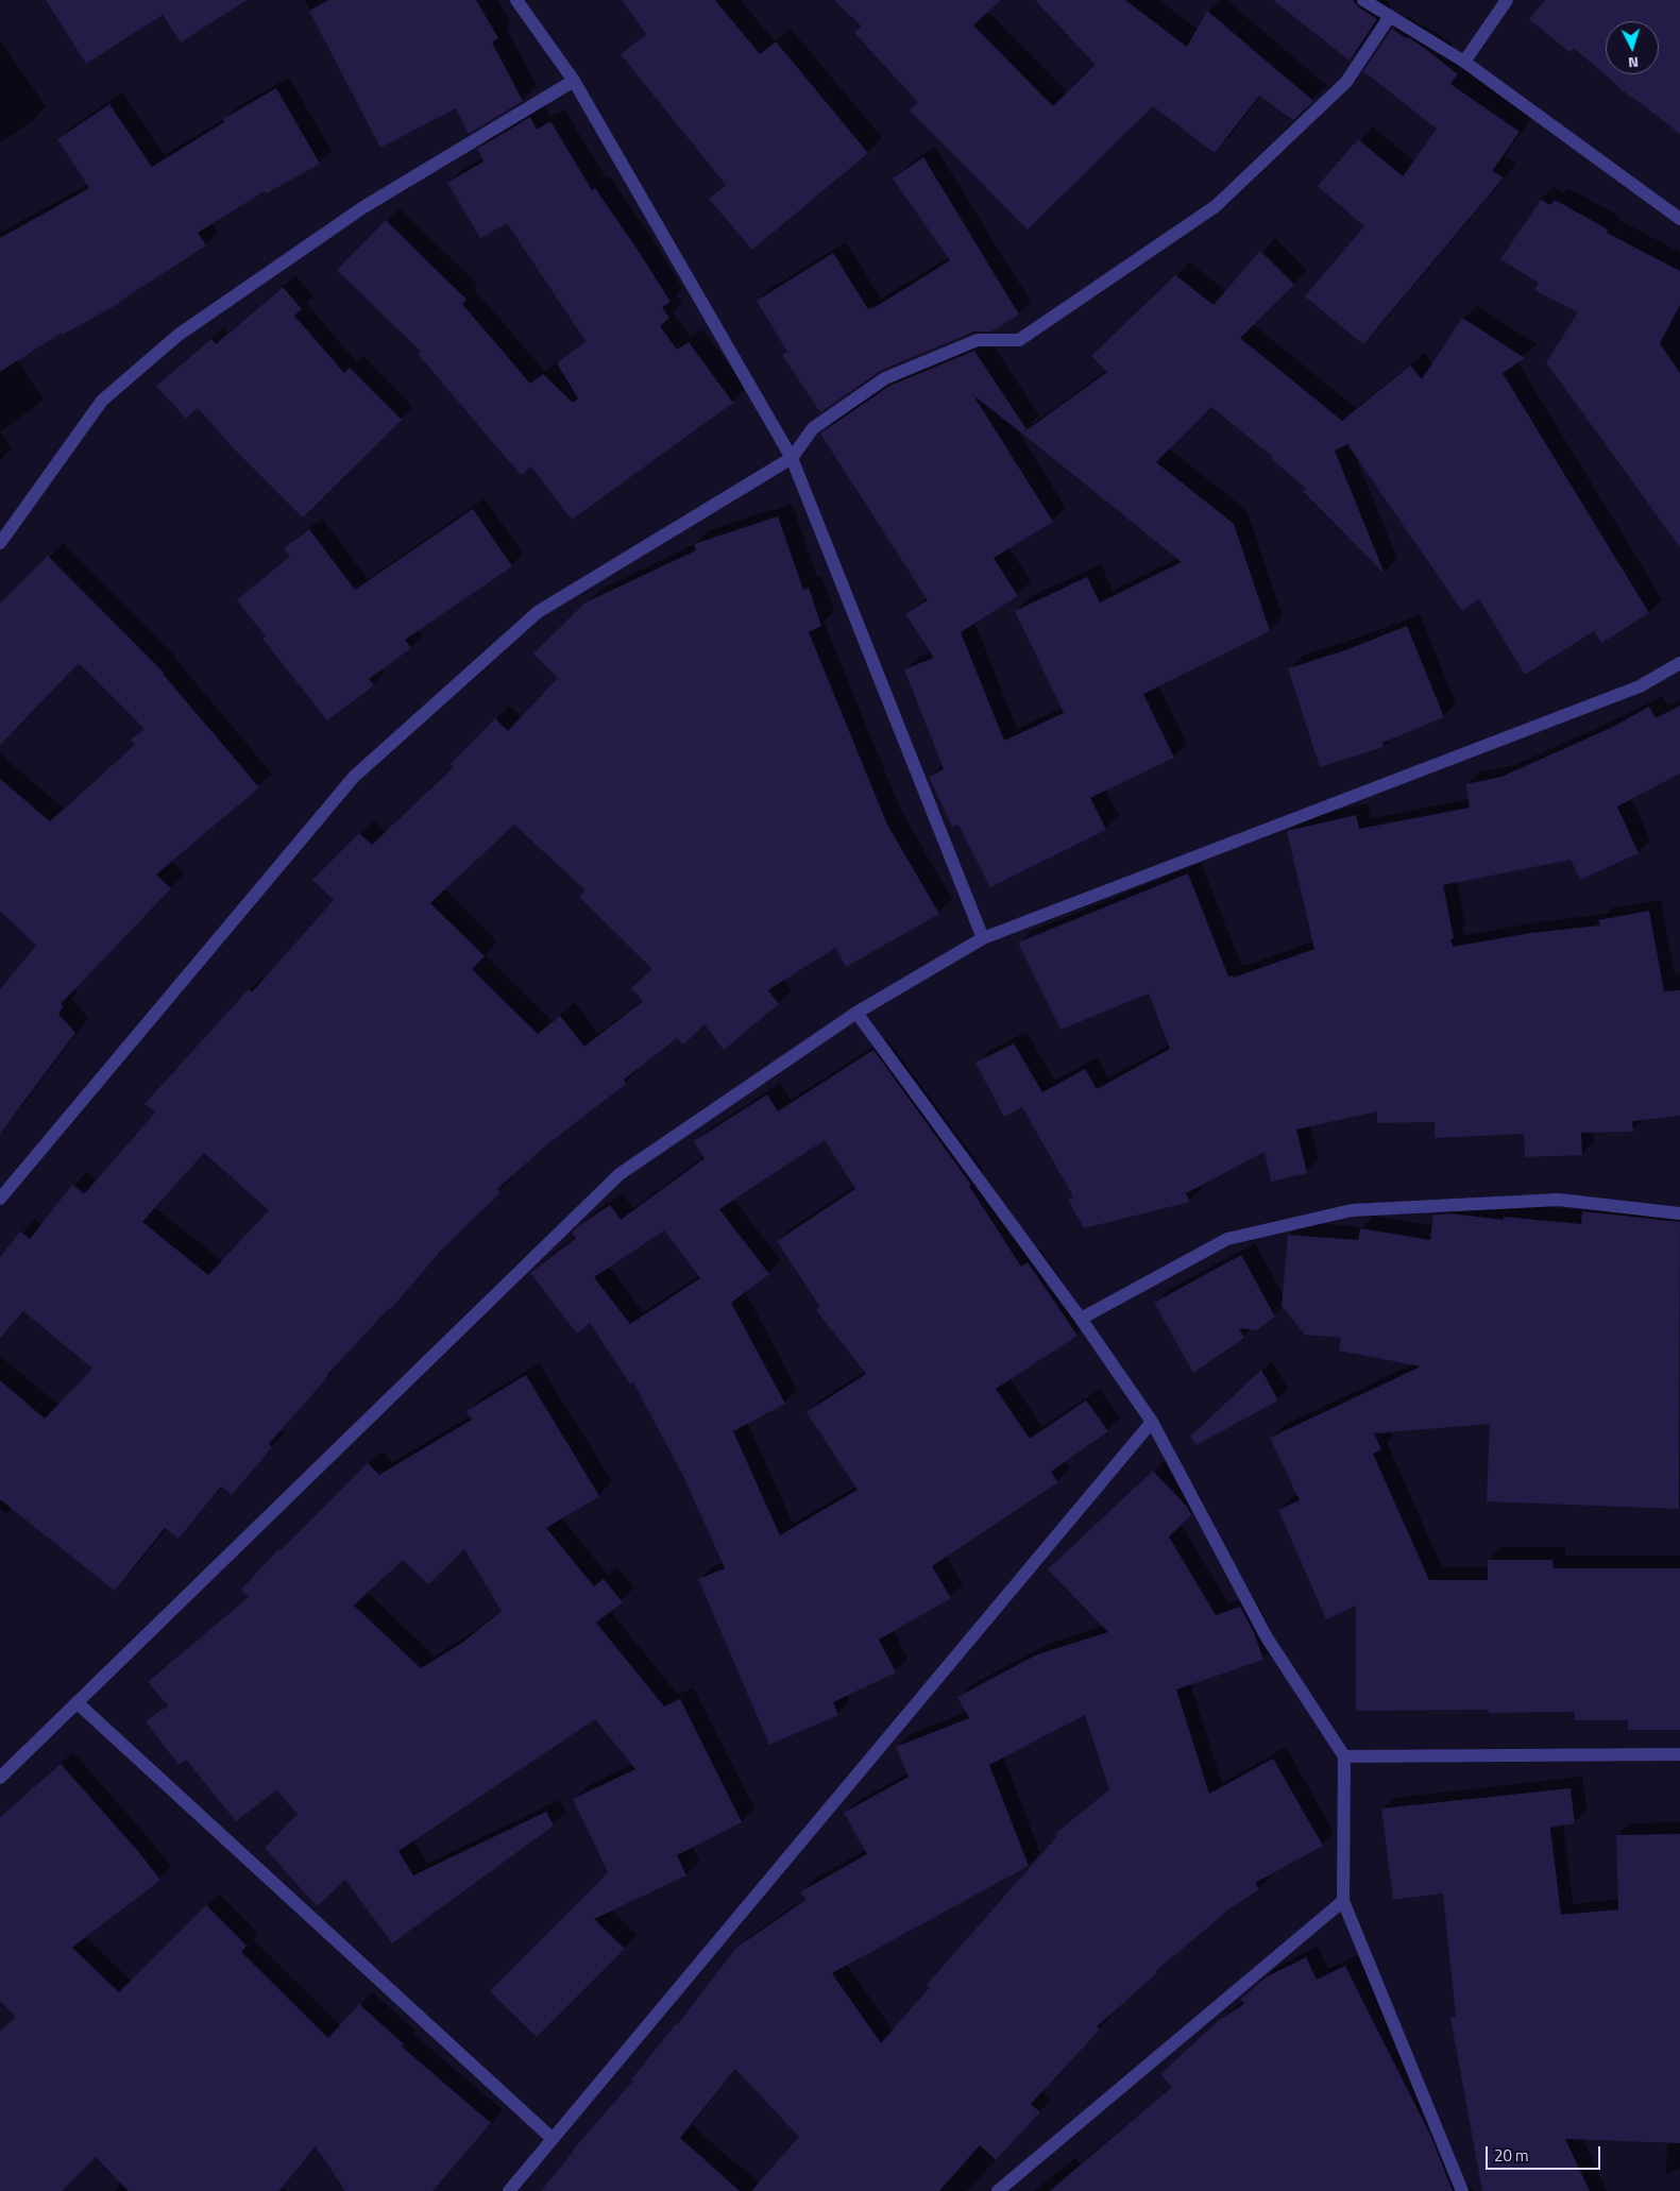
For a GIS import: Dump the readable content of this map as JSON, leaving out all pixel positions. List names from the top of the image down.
{
  "scale_bar": "20 m",
  "north": "bottom"
}
